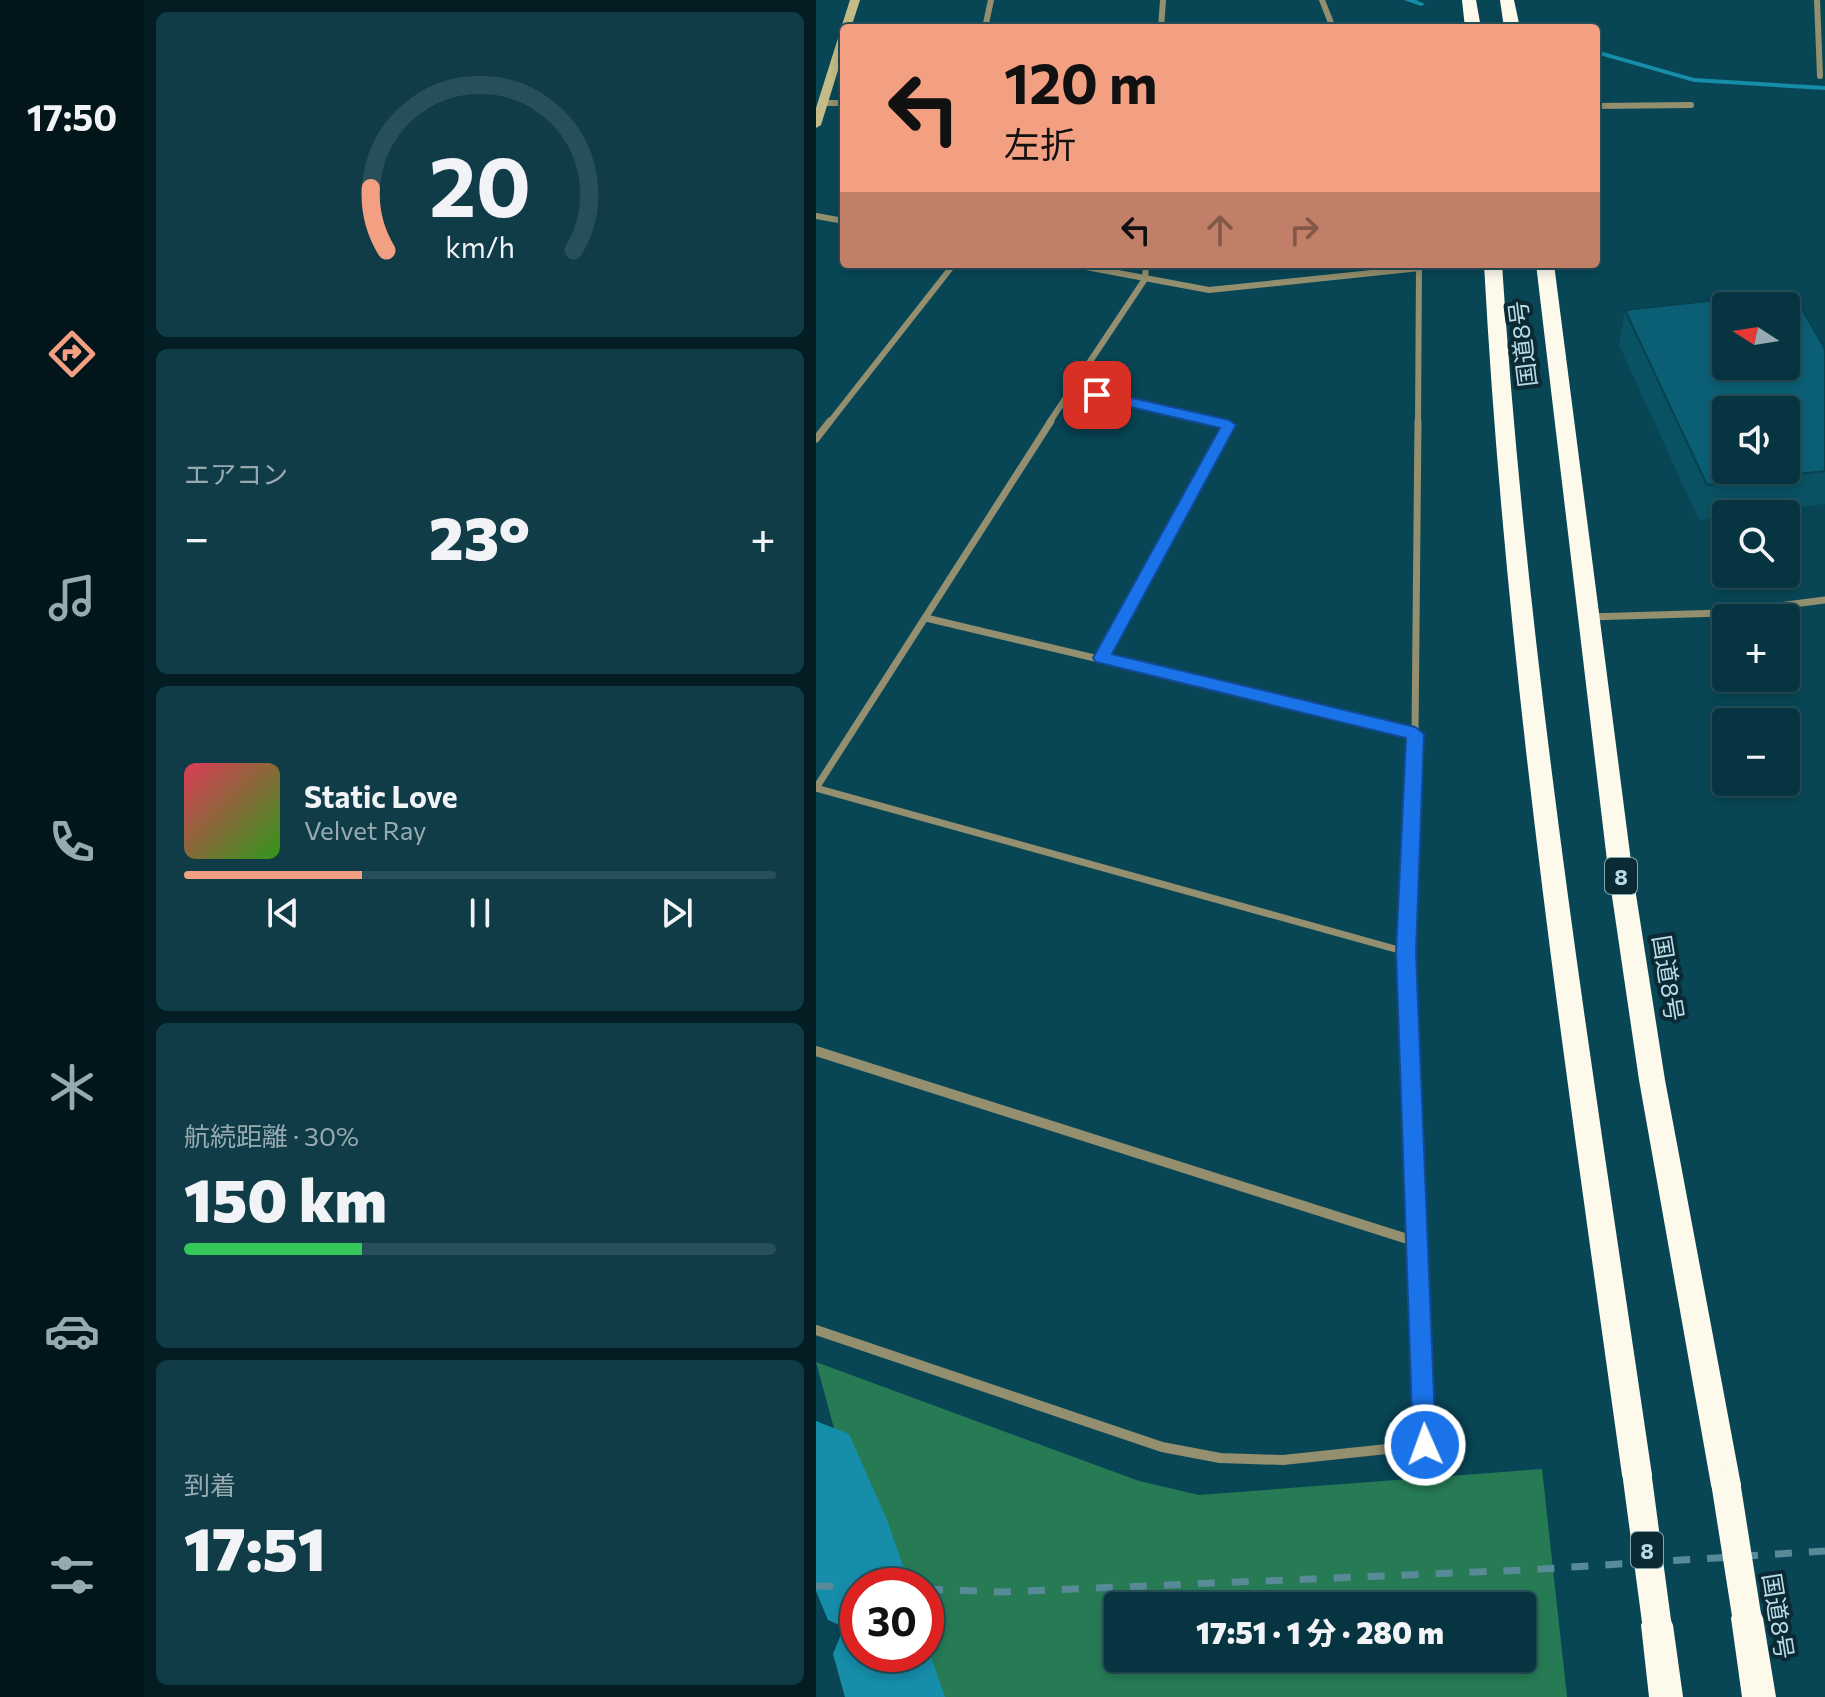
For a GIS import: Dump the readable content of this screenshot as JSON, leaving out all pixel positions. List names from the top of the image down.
{
  "streets": {
    "highway": ["国道8号", "8"]
  },
  "north": "left",
  "page": {
    "tabs": "17:50",
    "turn": ["120 m", "左折"],
    "map_buttons": ["+", "−"],
    "tile": [
      "エアコン",
      ["航続距離 · 30%", "150 km"],
      ["到着", "17:51"]
    ],
    "heat": ["−", "23°", "+"],
    "song": ["Static Love", "Velvet Ray"],
    "limit": "30",
    "trip": "17:51 · 1 分 · 280 m",
    "gauge": ["20", "km/h"]
  }
}
